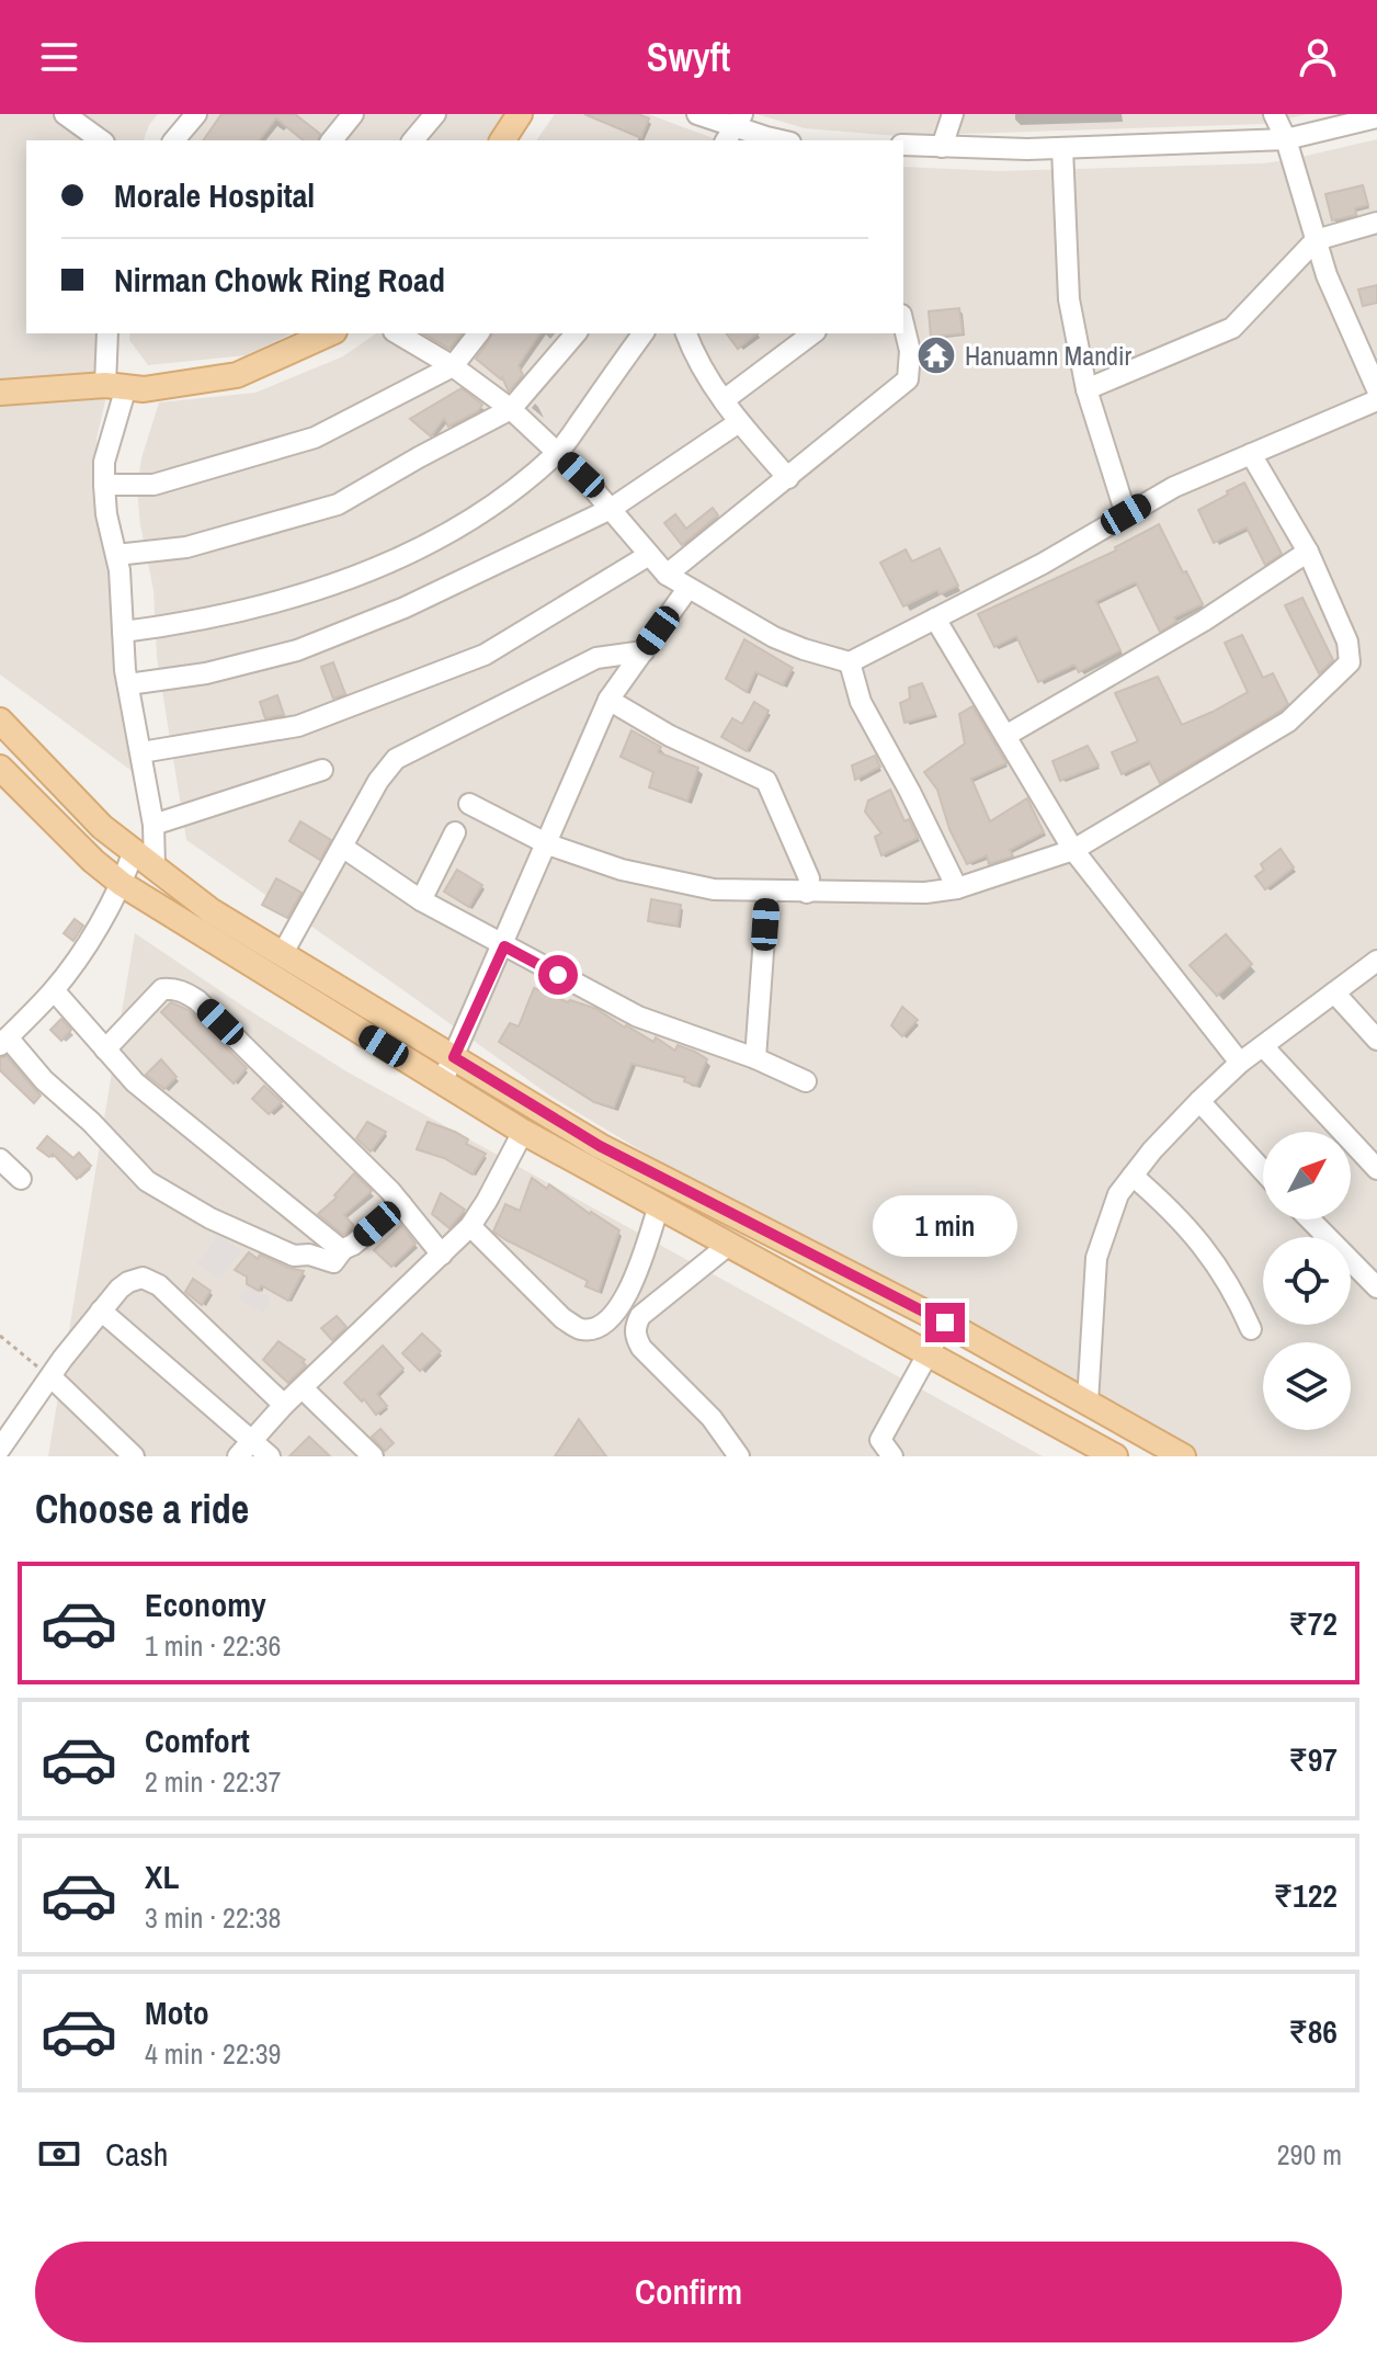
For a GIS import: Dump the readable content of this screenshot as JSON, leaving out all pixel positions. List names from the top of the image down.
{
  "places": {
    "temple": ["Hanuamn Mandir"]
  },
  "north": "top right",
  "page": {
    "header": "Swyft",
    "banner": ["Morale Hospital", "Nirman Chowk Ring Road"],
    "bubble": "1 min",
    "heading": "Choose a ride",
    "list": [
      {
        "name": "Economy",
        "note": "1 min · 22:36",
        "value": "₹72"
      },
      {
        "name": "Comfort",
        "note": "2 min · 22:37",
        "value": "₹97"
      },
      {
        "name": "XL",
        "note": "3 min · 22:38",
        "value": "₹122"
      },
      {
        "name": "Moto",
        "note": "4 min · 22:39",
        "value": "₹86"
      }
    ],
    "pay": ["Cash", "290 m"],
    "buttons": "Confirm"
  }
}
